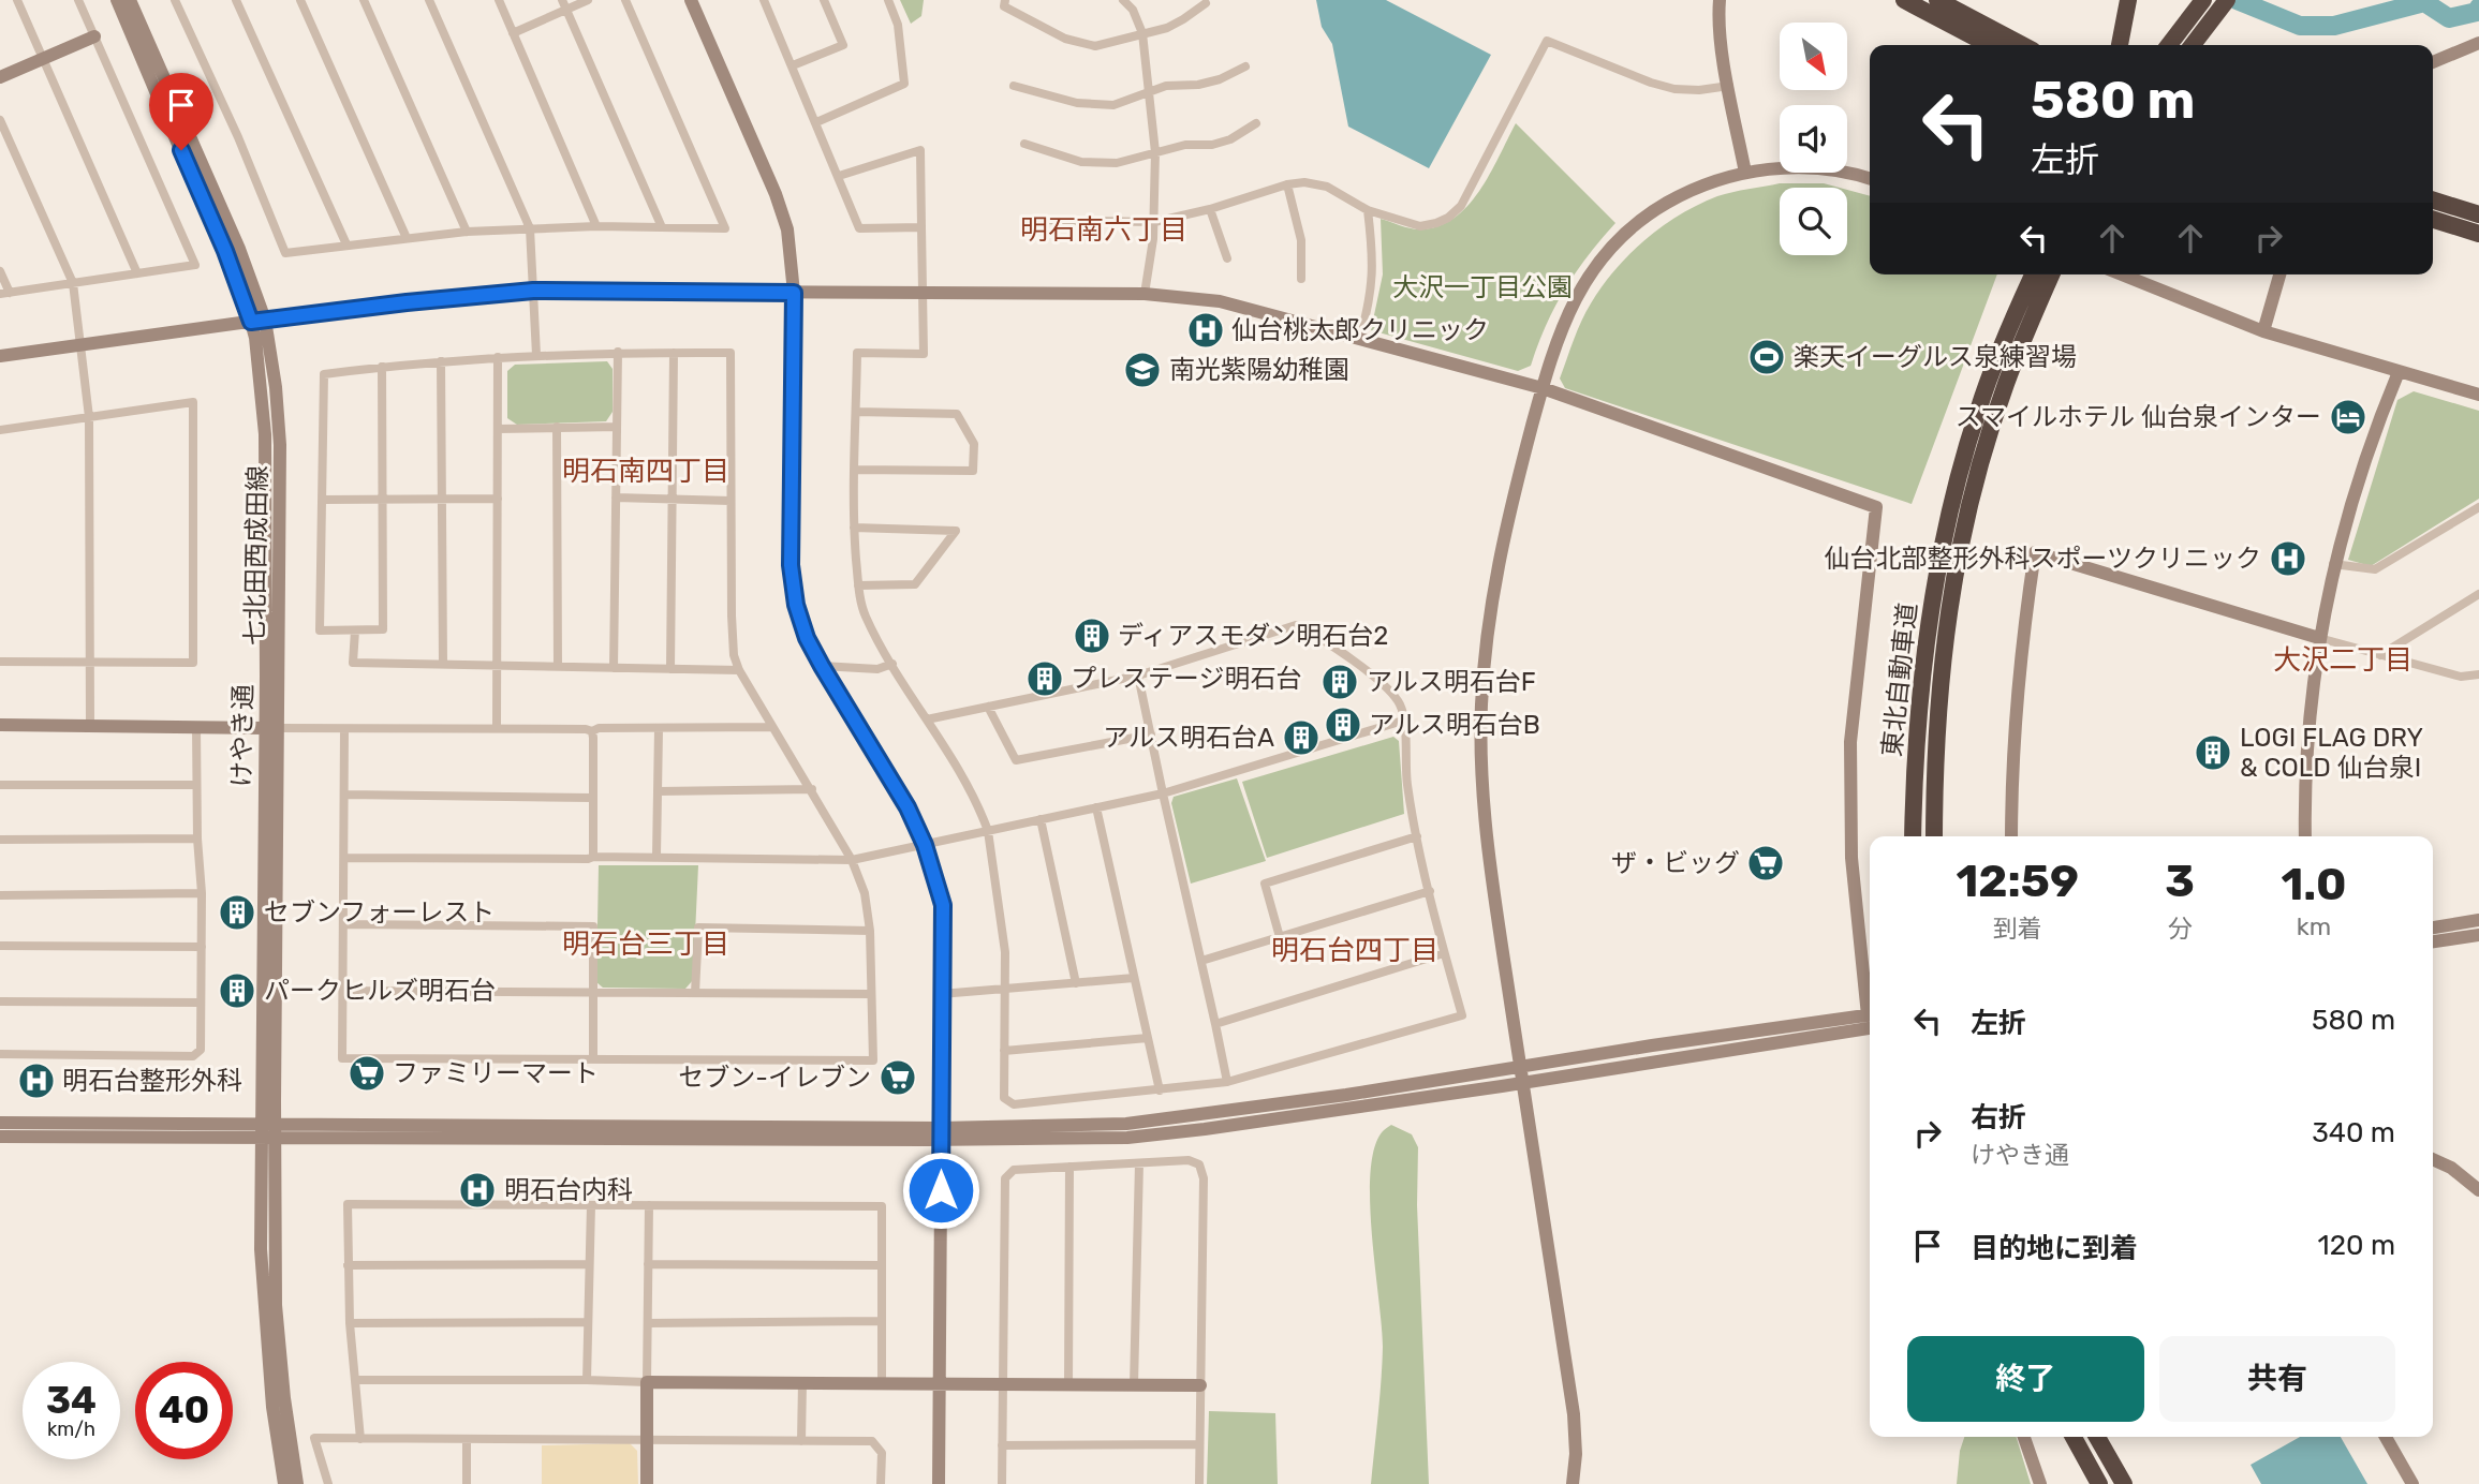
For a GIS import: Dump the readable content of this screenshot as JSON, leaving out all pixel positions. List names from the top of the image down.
{
  "streets": {
    "highway": ["東北自動車道"],
    "street": ["けやき通"]
  },
  "districts": [
    "明石南六丁目",
    "明石南四丁目",
    "大沢二丁目",
    "明石台三丁目",
    "明石台四丁目"
  ],
  "parks": ["大沢一丁目公園"],
  "places": {
    "hospital": [
      "仙台桃太郎クリニック",
      "仙台北部整形外科スポーツクリニック",
      "明石台整形外科",
      "明石台内科"
    ],
    "sports": ["楽天イーグルス泉練習場"],
    "school or university": ["南光紫陽幼稚園"],
    "hotel": ["スマイルホテル 仙台泉インター"],
    "building": [
      "ディアスモダン明石台2",
      "プレステージ明石台",
      "アルス明石台F",
      "アルス明石台B",
      "アルス明石台A",
      "LOGI FLAG DRY & COLD 仙台泉I",
      "セブンフォーレスト",
      "パークヒルズ明石台"
    ],
    "supermarket": ["ザ・ビッグ", "ファミリーマート", "セブン-イレブン"]
  },
  "north": "bottom right",
  "page": {
    "turn": ["580 m", "左折"],
    "eta": [
      "12:59",
      "到着",
      "3",
      "分",
      "1.0",
      "km"
    ],
    "list": [
      {
        "name": "左折",
        "value": "580 m"
      },
      {
        "name": "右折",
        "note": "けやき通",
        "value": "340 m"
      },
      {
        "name": "目的地に到着",
        "value": "120 m"
      }
    ],
    "buttons": ["終了", "共有"],
    "speed": "34 km/h",
    "limit": "40"
  }
}
